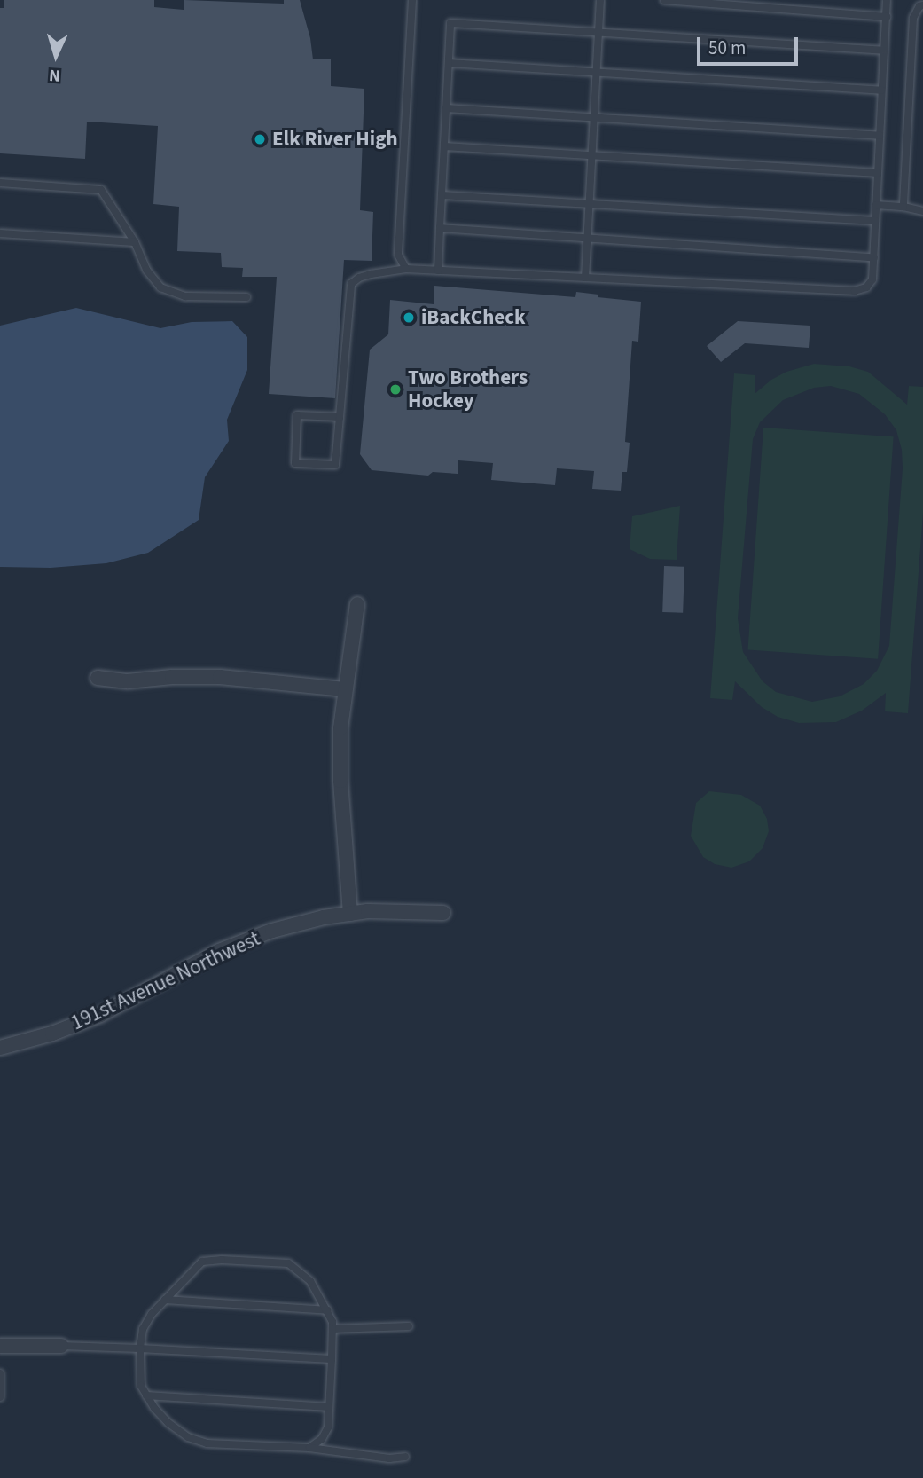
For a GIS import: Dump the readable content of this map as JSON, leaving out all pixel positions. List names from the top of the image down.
{
  "streets": {
    "street": ["191st Avenue Northwest"]
  },
  "places": ["Elk River High", "iBackCheck", "Two Brothers Hockey"],
  "scale_bar": "50 m",
  "north": "bottom"
}
